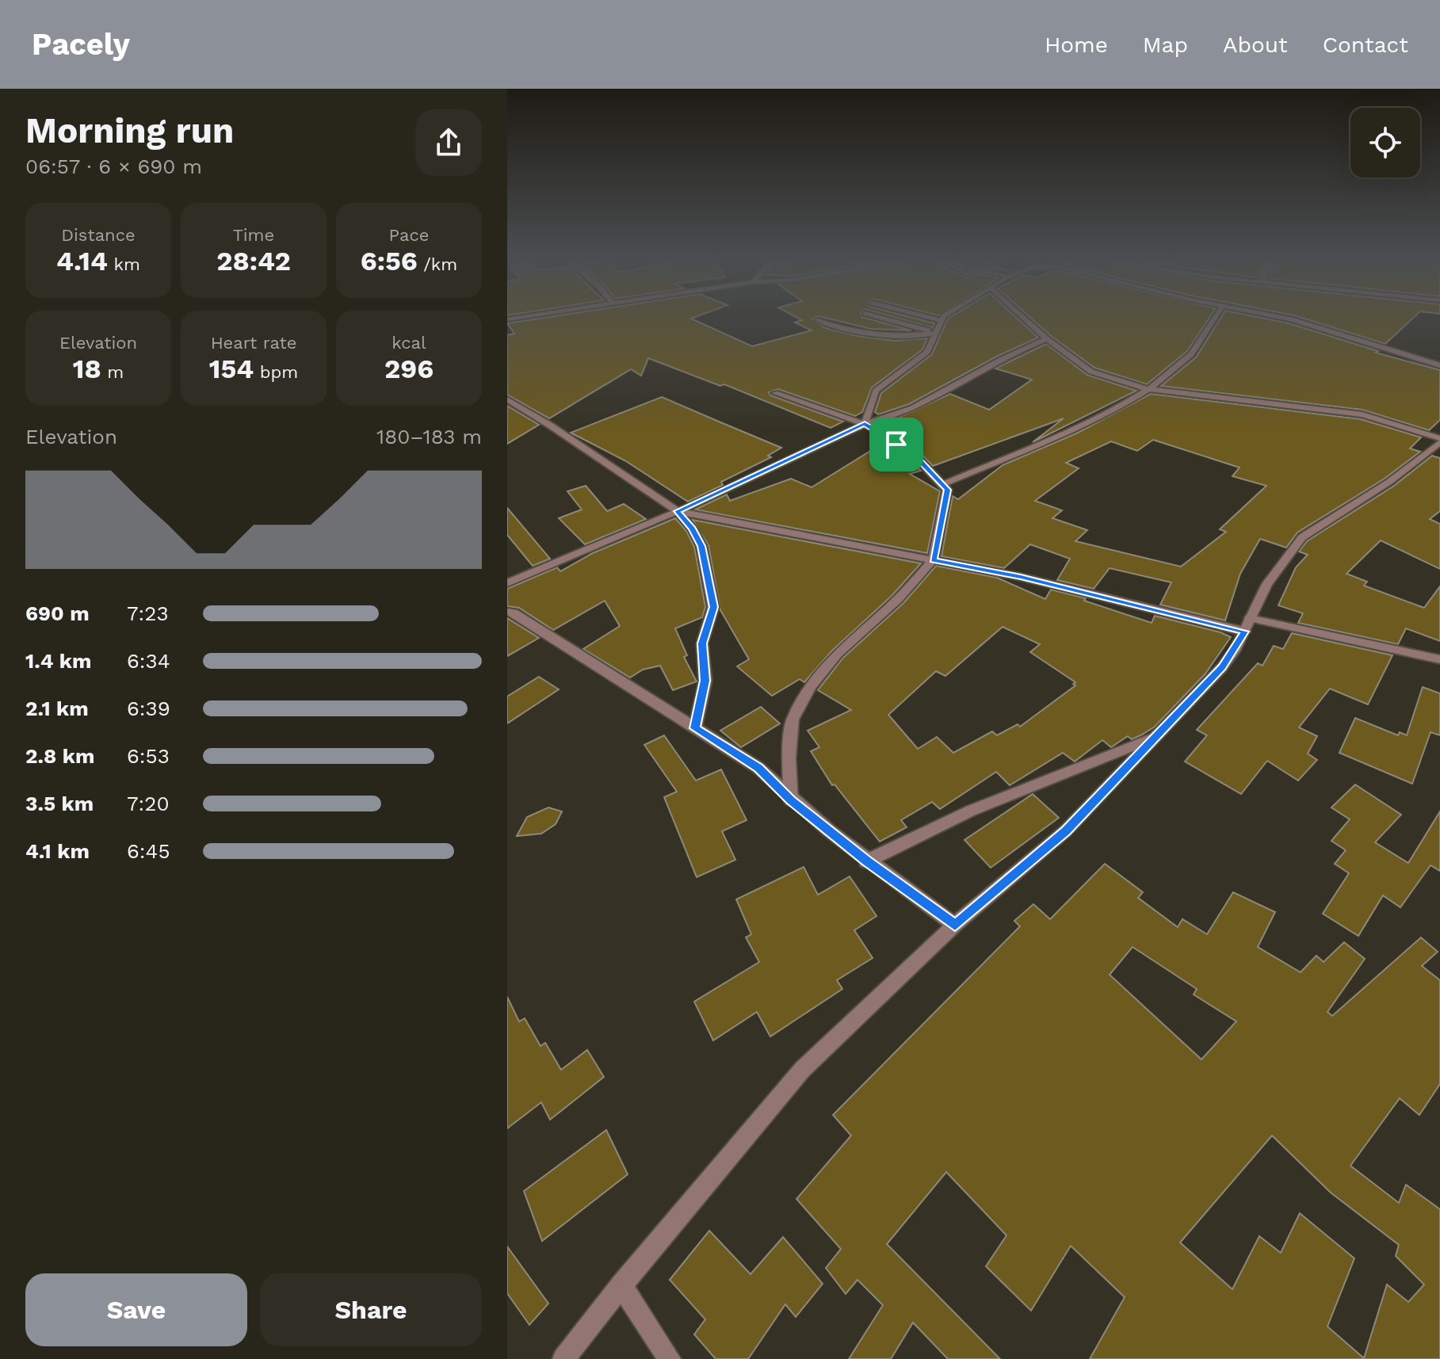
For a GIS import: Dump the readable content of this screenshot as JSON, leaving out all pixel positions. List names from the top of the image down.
{
  "page": {
    "header": "Pacely",
    "nav": [
      "Home",
      "Map",
      "About",
      "Contact"
    ],
    "heading": ["Morning run", "06:57 · 6 × 690 m"],
    "stats": [
      ["Distance", "4.14 km"],
      ["Time", "28:42"],
      ["Pace", "6:56 /km"],
      ["Elevation", "18 m"],
      ["Heart rate", "154 bpm"],
      ["kcal", "296"]
    ],
    "chart": ["Elevation", "180–183 m"],
    "list": [
      {
        "name": "690 m",
        "note": "7:23"
      },
      {
        "name": "1.4 km",
        "note": "6:34"
      },
      {
        "name": "2.1 km",
        "note": "6:39"
      },
      {
        "name": "2.8 km",
        "note": "6:53"
      },
      {
        "name": "3.5 km",
        "note": "7:20"
      },
      {
        "name": "4.1 km",
        "note": "6:45"
      }
    ],
    "buttons": ["Save", "Share"]
  }
}
